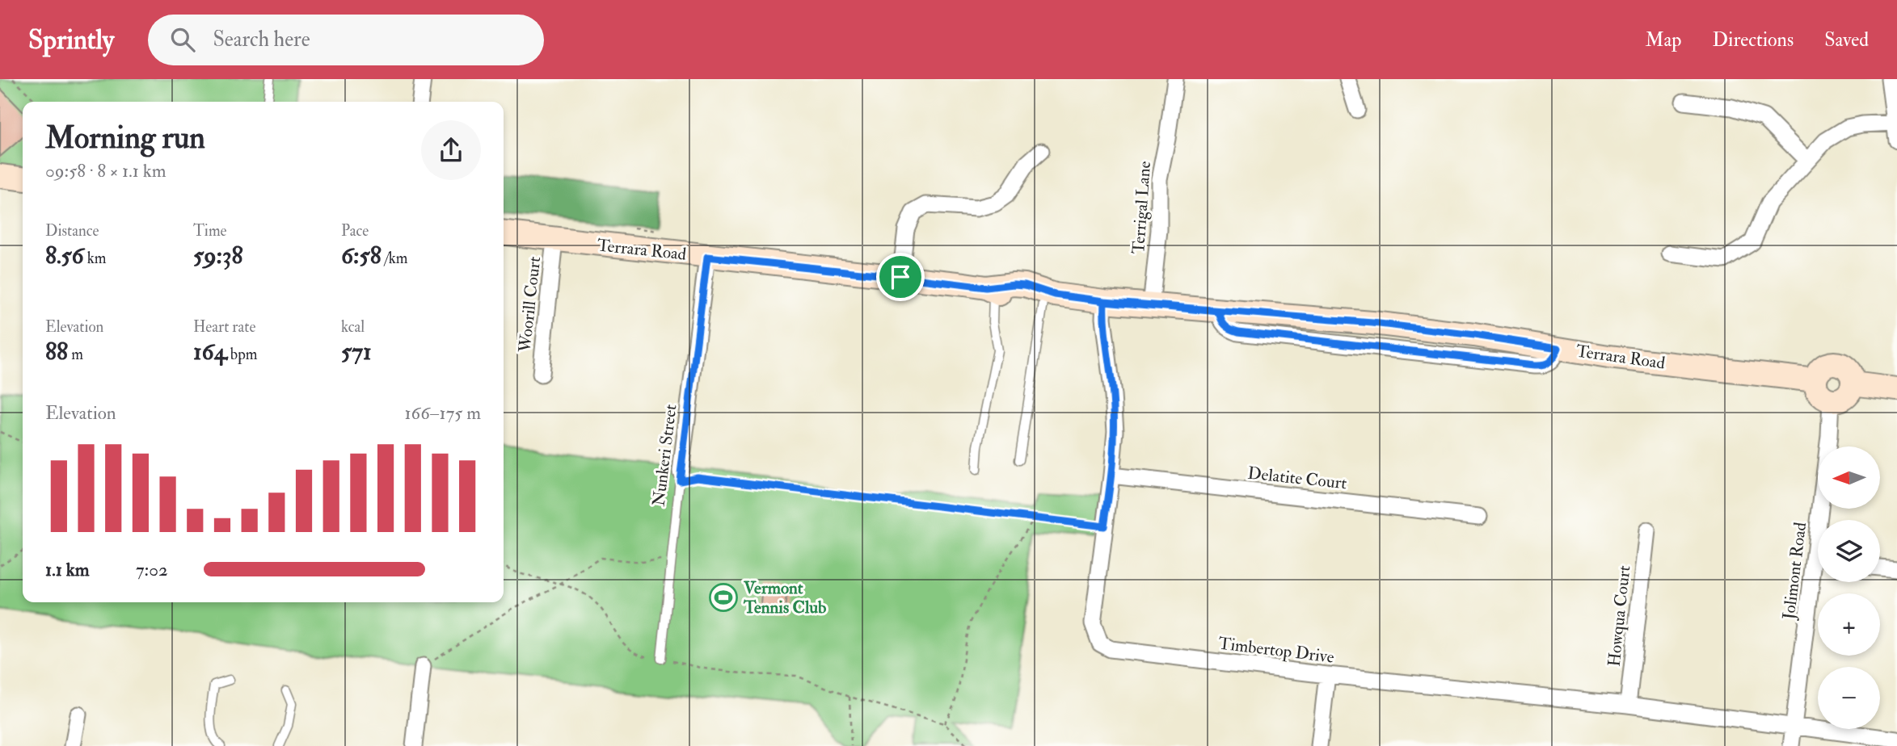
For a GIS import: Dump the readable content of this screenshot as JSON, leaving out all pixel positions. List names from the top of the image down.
{
  "streets": {
    "main road": ["Terrara Road"],
    "street": [
      "Terrigal Lane",
      "Woorill Court",
      "Nunkeri Street",
      "Delatite Court",
      "Jolimont Road",
      "Howqua Court",
      "Timbertop Drive"
    ]
  },
  "crossings": [
    ["Terrigal Lane", "Terrara Road"],
    ["Terrara Road", "Woorill Court"],
    ["Terrara Road", "Nunkeri Street"],
    ["Terrara Road", "Jolimont Road"],
    ["Terrara Road", "Timbertop Drive"],
    ["Delatite Court", "Timbertop Drive"],
    ["Jolimont Road", "Timbertop Drive"],
    ["Howqua Court", "Timbertop Drive"]
  ],
  "places": {
    "sports": ["Vermont Tennis Club"]
  },
  "north": "left",
  "page": {
    "header": "Sprintly",
    "search": "Search here",
    "nav": ["Map", "Directions", "Saved"],
    "heading": ["Morning run", "09:58 · 8 × 1.1 km"],
    "stats": [
      ["Distance", "8.56 km"],
      ["Time", "59:38"],
      ["Pace", "6:58 /km"],
      ["Elevation", "88 m"],
      ["Heart rate", "164 bpm"],
      ["kcal", "571"]
    ],
    "chart": ["Elevation", "166–175 m"],
    "map_buttons": ["+", "−"],
    "list": [
      {
        "name": "1.1 km",
        "note": "7:02"
      }
    ]
  }
}
